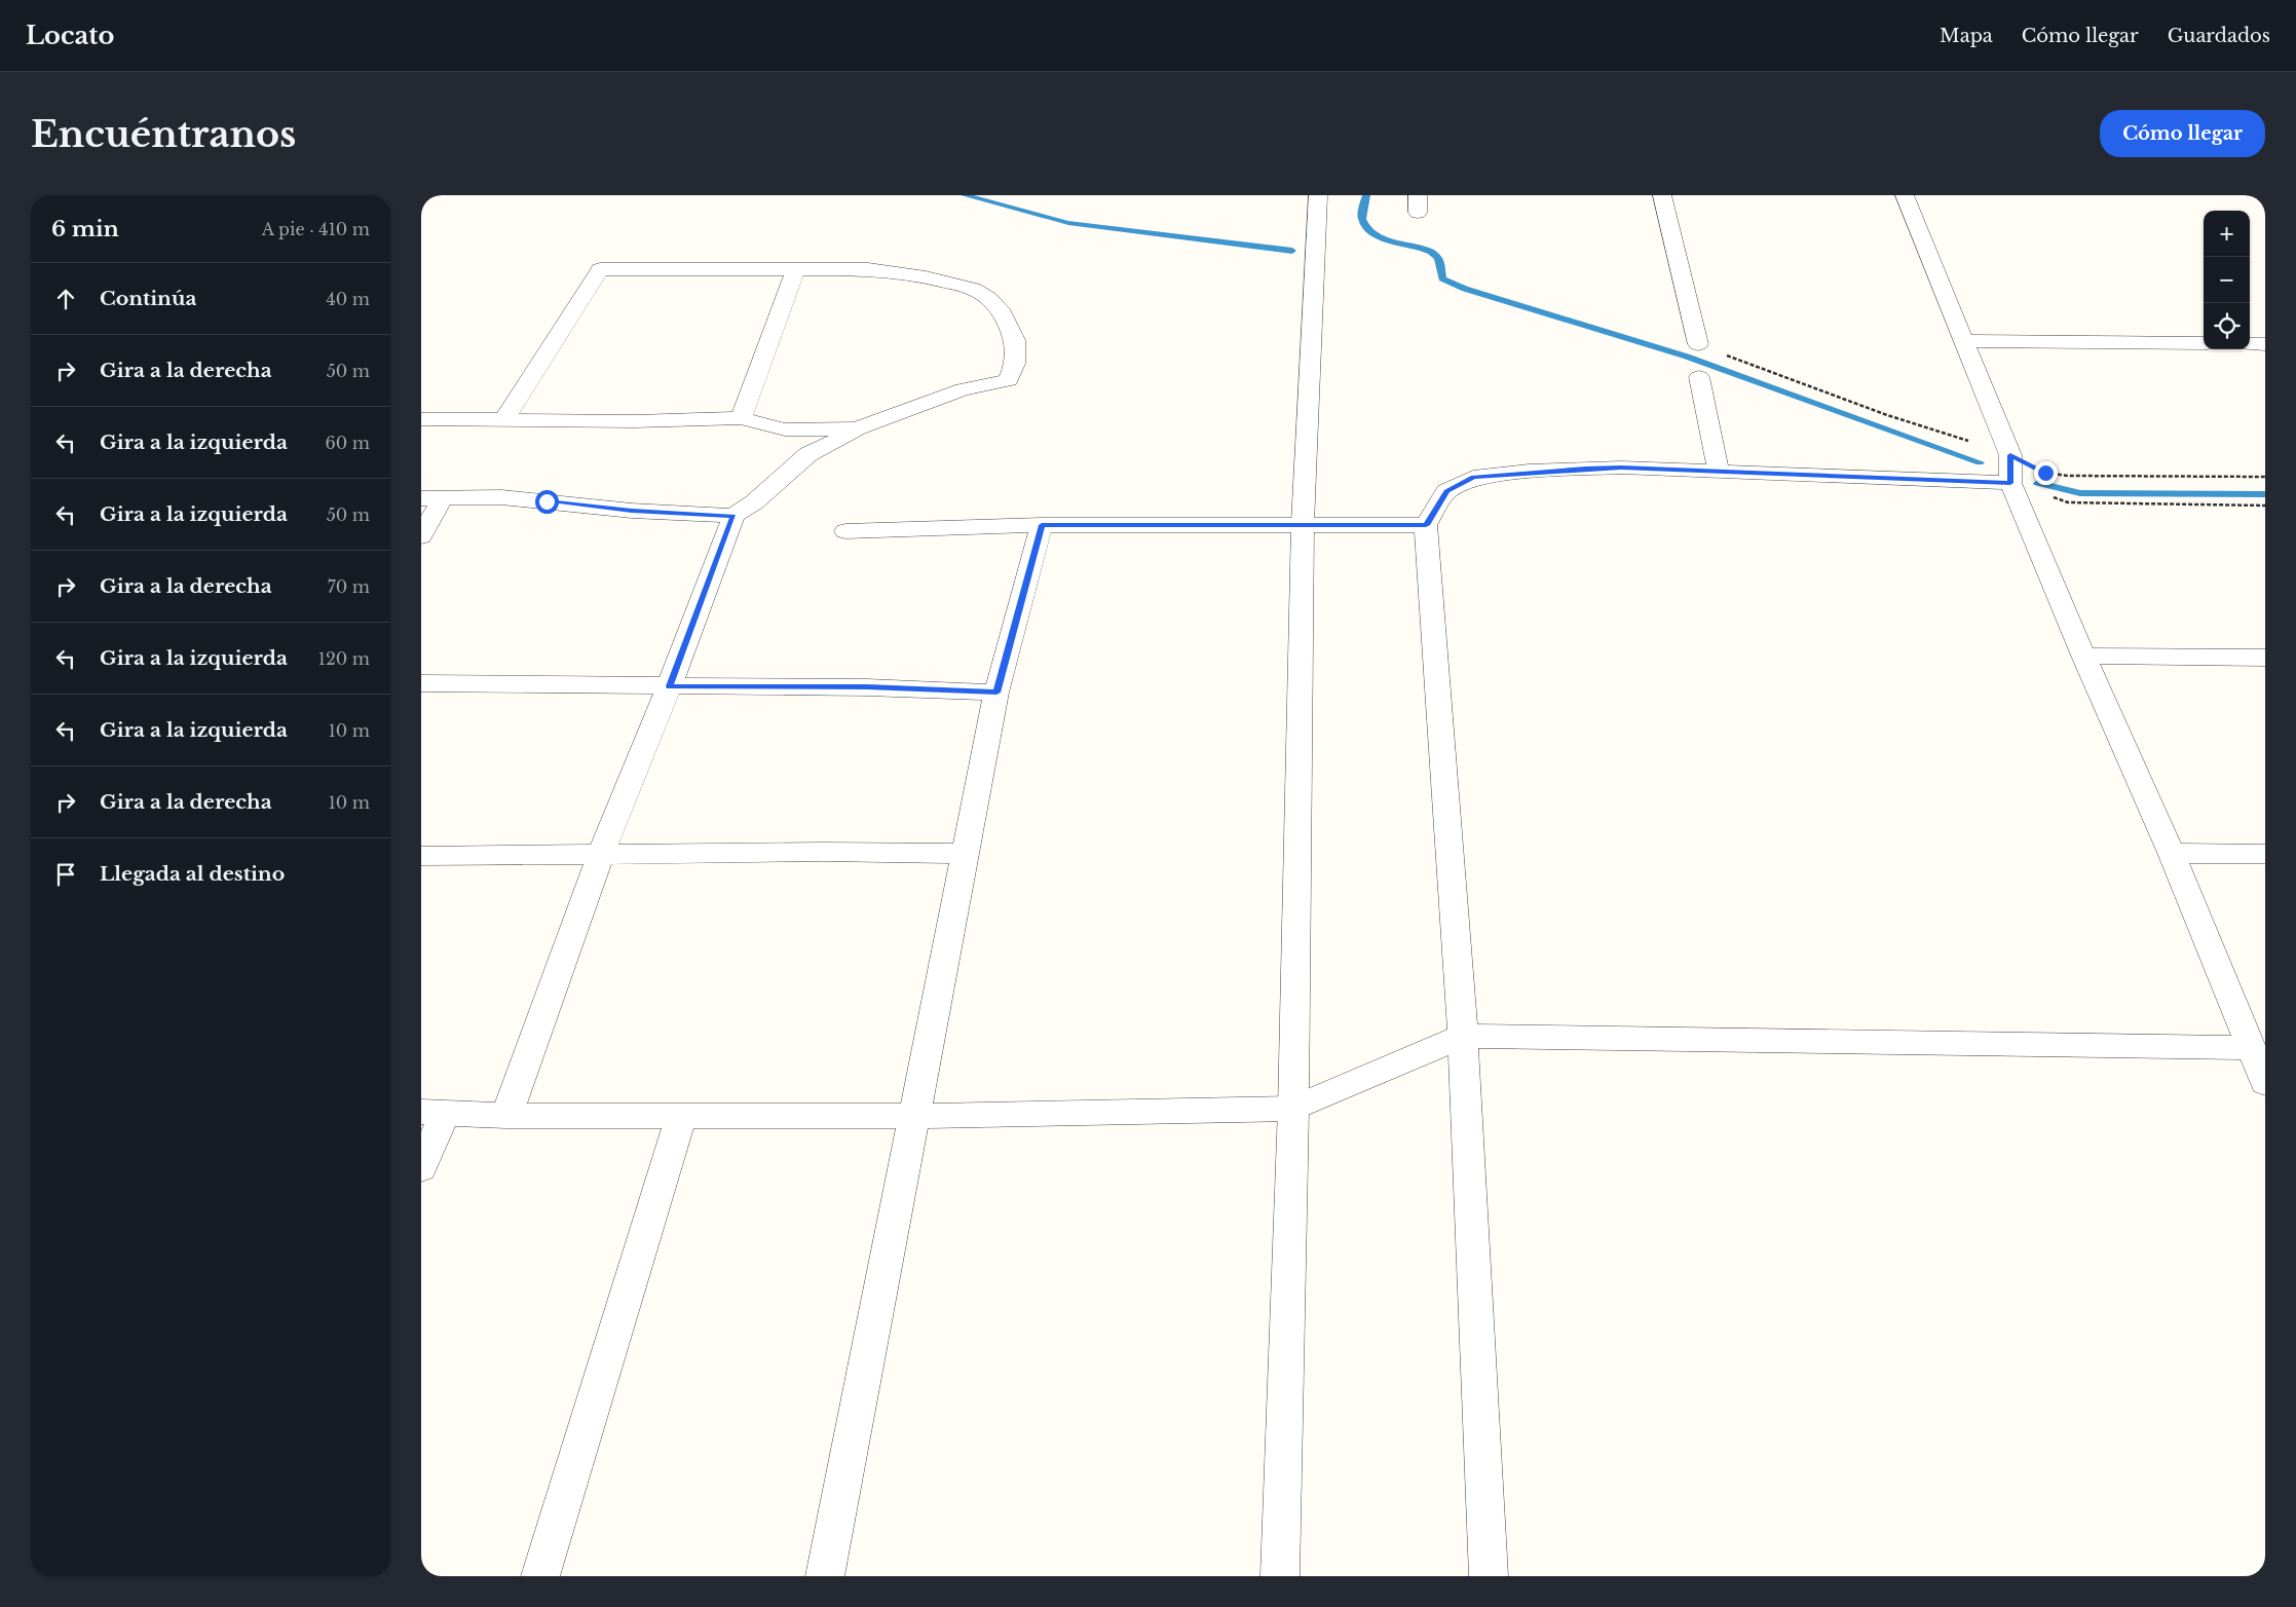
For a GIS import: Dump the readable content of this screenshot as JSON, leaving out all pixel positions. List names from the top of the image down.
{
  "page": {
    "header": "Locato",
    "nav": ["Mapa", "Cómo llegar", "Guardados"],
    "buttons": "Cómo llegar",
    "title": "Encuéntranos",
    "heading": ["6 min", "A pie · 410 m"],
    "map_buttons": ["+", "−"],
    "list": [
      ["Continúa", "40 m"],
      ["Gira a la derecha", "50 m"],
      ["Gira a la izquierda", "60 m"],
      ["Gira a la izquierda", "50 m"],
      ["Gira a la derecha", "70 m"],
      ["Gira a la izquierda", "120 m"],
      ["Gira a la izquierda", "10 m"],
      ["Gira a la derecha", "10 m"],
      "Llegada al destino"
    ]
  }
}
